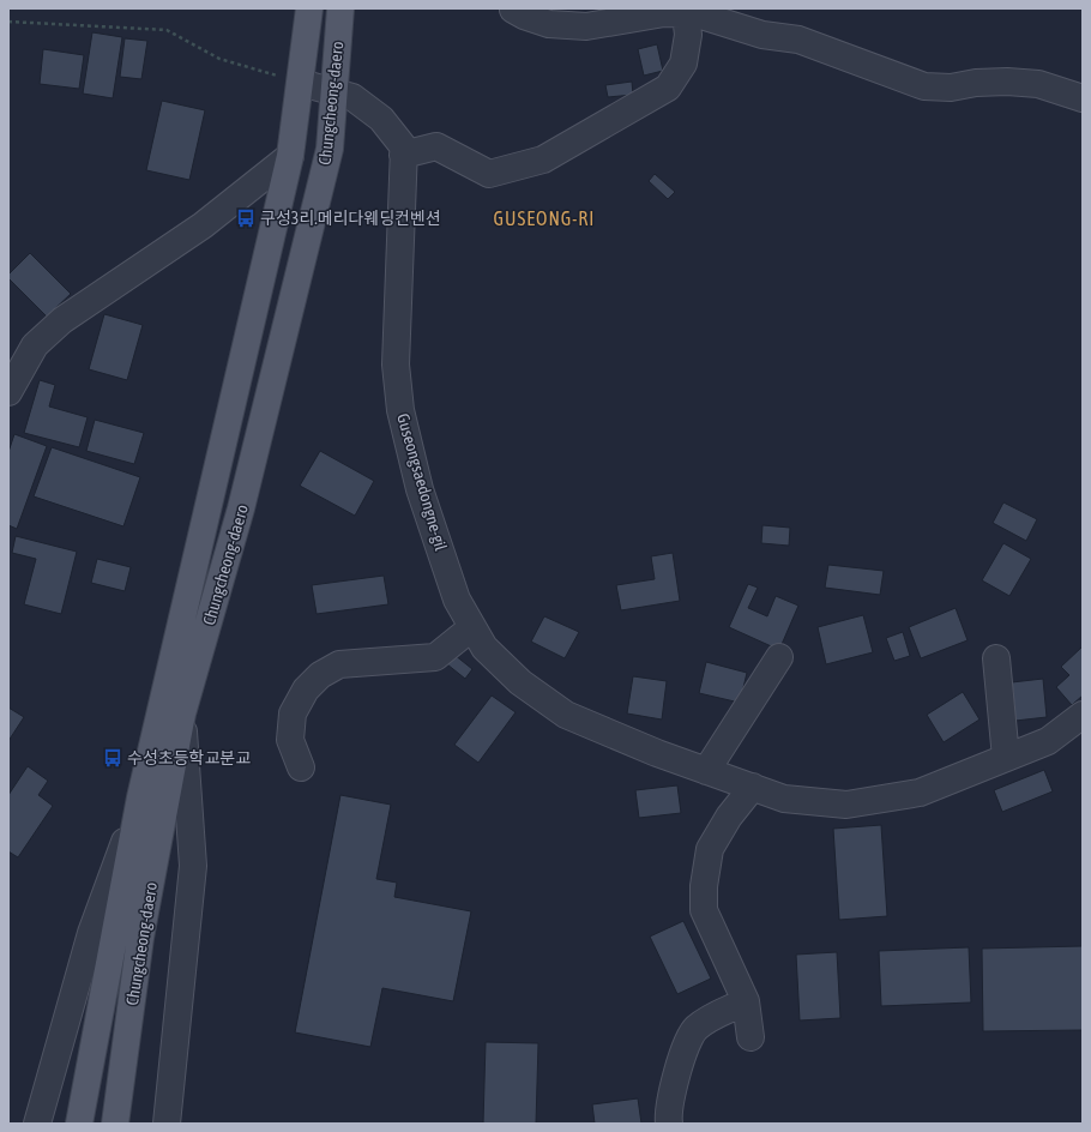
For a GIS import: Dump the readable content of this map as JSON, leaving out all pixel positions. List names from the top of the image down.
{
  "streets": {
    "main road": ["Chungcheong-daero"],
    "street": ["Guseongsaedongne-gil"]
  },
  "crossings": [
    ["Chungcheong-daero", "Guseongsaedongne-gil"]
  ],
  "districts": ["GUSEONG-RI"],
  "places": {
    "bus stop": ["구성3리.메리다웨딩컨벤션", "수성초등학교분교"]
  }
}
